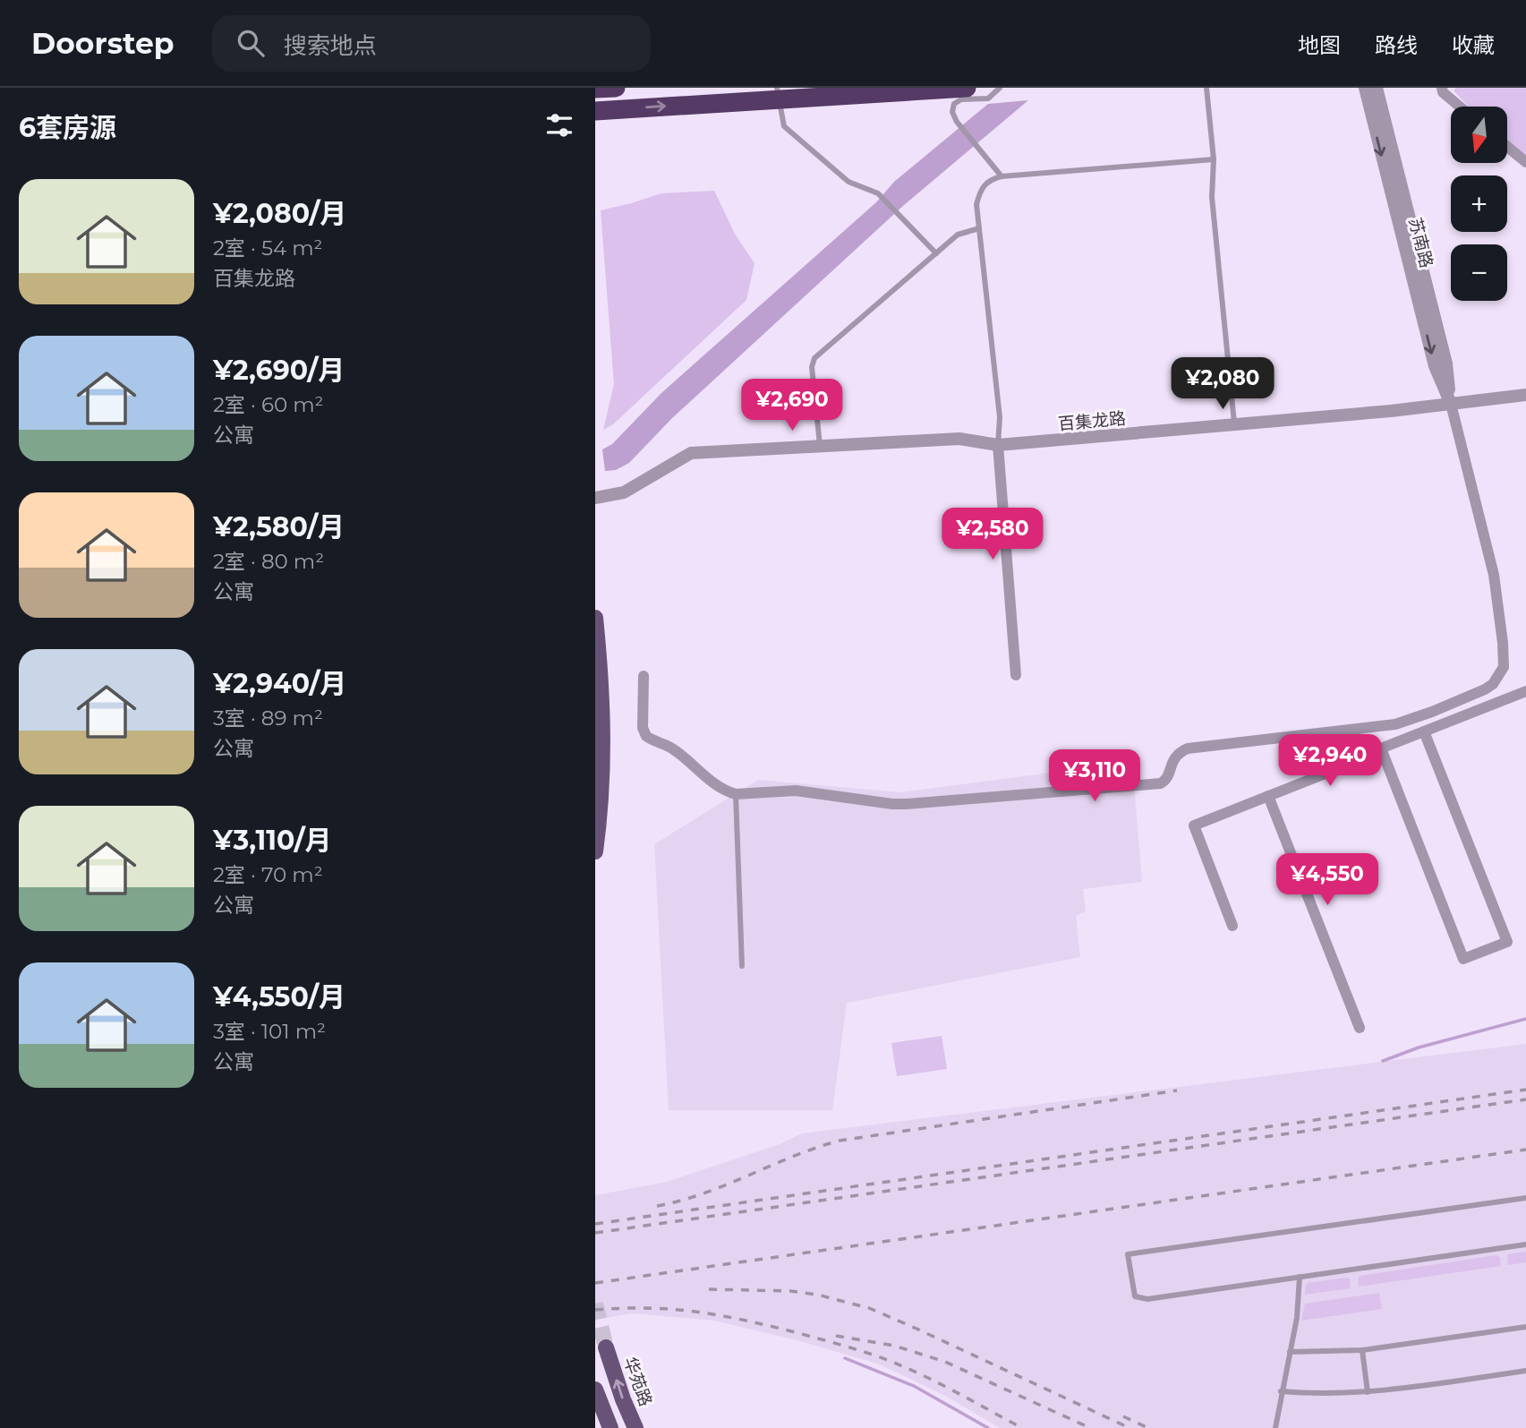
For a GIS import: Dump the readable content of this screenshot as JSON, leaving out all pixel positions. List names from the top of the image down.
{
  "streets": {
    "main road": ["华苑路"],
    "street": ["苏南路", "百集龙路"]
  },
  "crossings": [
    ["苏南路", "百集龙路"]
  ],
  "north": "bottom",
  "page": {
    "header": "Doorstep",
    "search": "搜索地点",
    "nav": ["地图", "路线", "收藏"],
    "heading": "6套房源",
    "map_buttons": ["+", "−"],
    "list": [
      {
        "name": "¥2,080/月",
        "note": "2室 · 54 m² · 百集龙路"
      },
      {
        "name": "¥2,690/月",
        "note": "2室 · 60 m² · 公寓"
      },
      {
        "name": "¥2,580/月",
        "note": "2室 · 80 m² · 公寓"
      },
      {
        "name": "¥2,940/月",
        "note": "3室 · 89 m² · 公寓"
      },
      {
        "name": "¥3,110/月",
        "note": "2室 · 70 m² · 公寓"
      },
      {
        "name": "¥4,550/月",
        "note": "3室 · 101 m² · 公寓"
      }
    ],
    "price": [
      "¥2,080",
      "¥2,690",
      "¥2,580",
      "¥2,940",
      "¥3,110",
      "¥4,550"
    ]
  }
}
